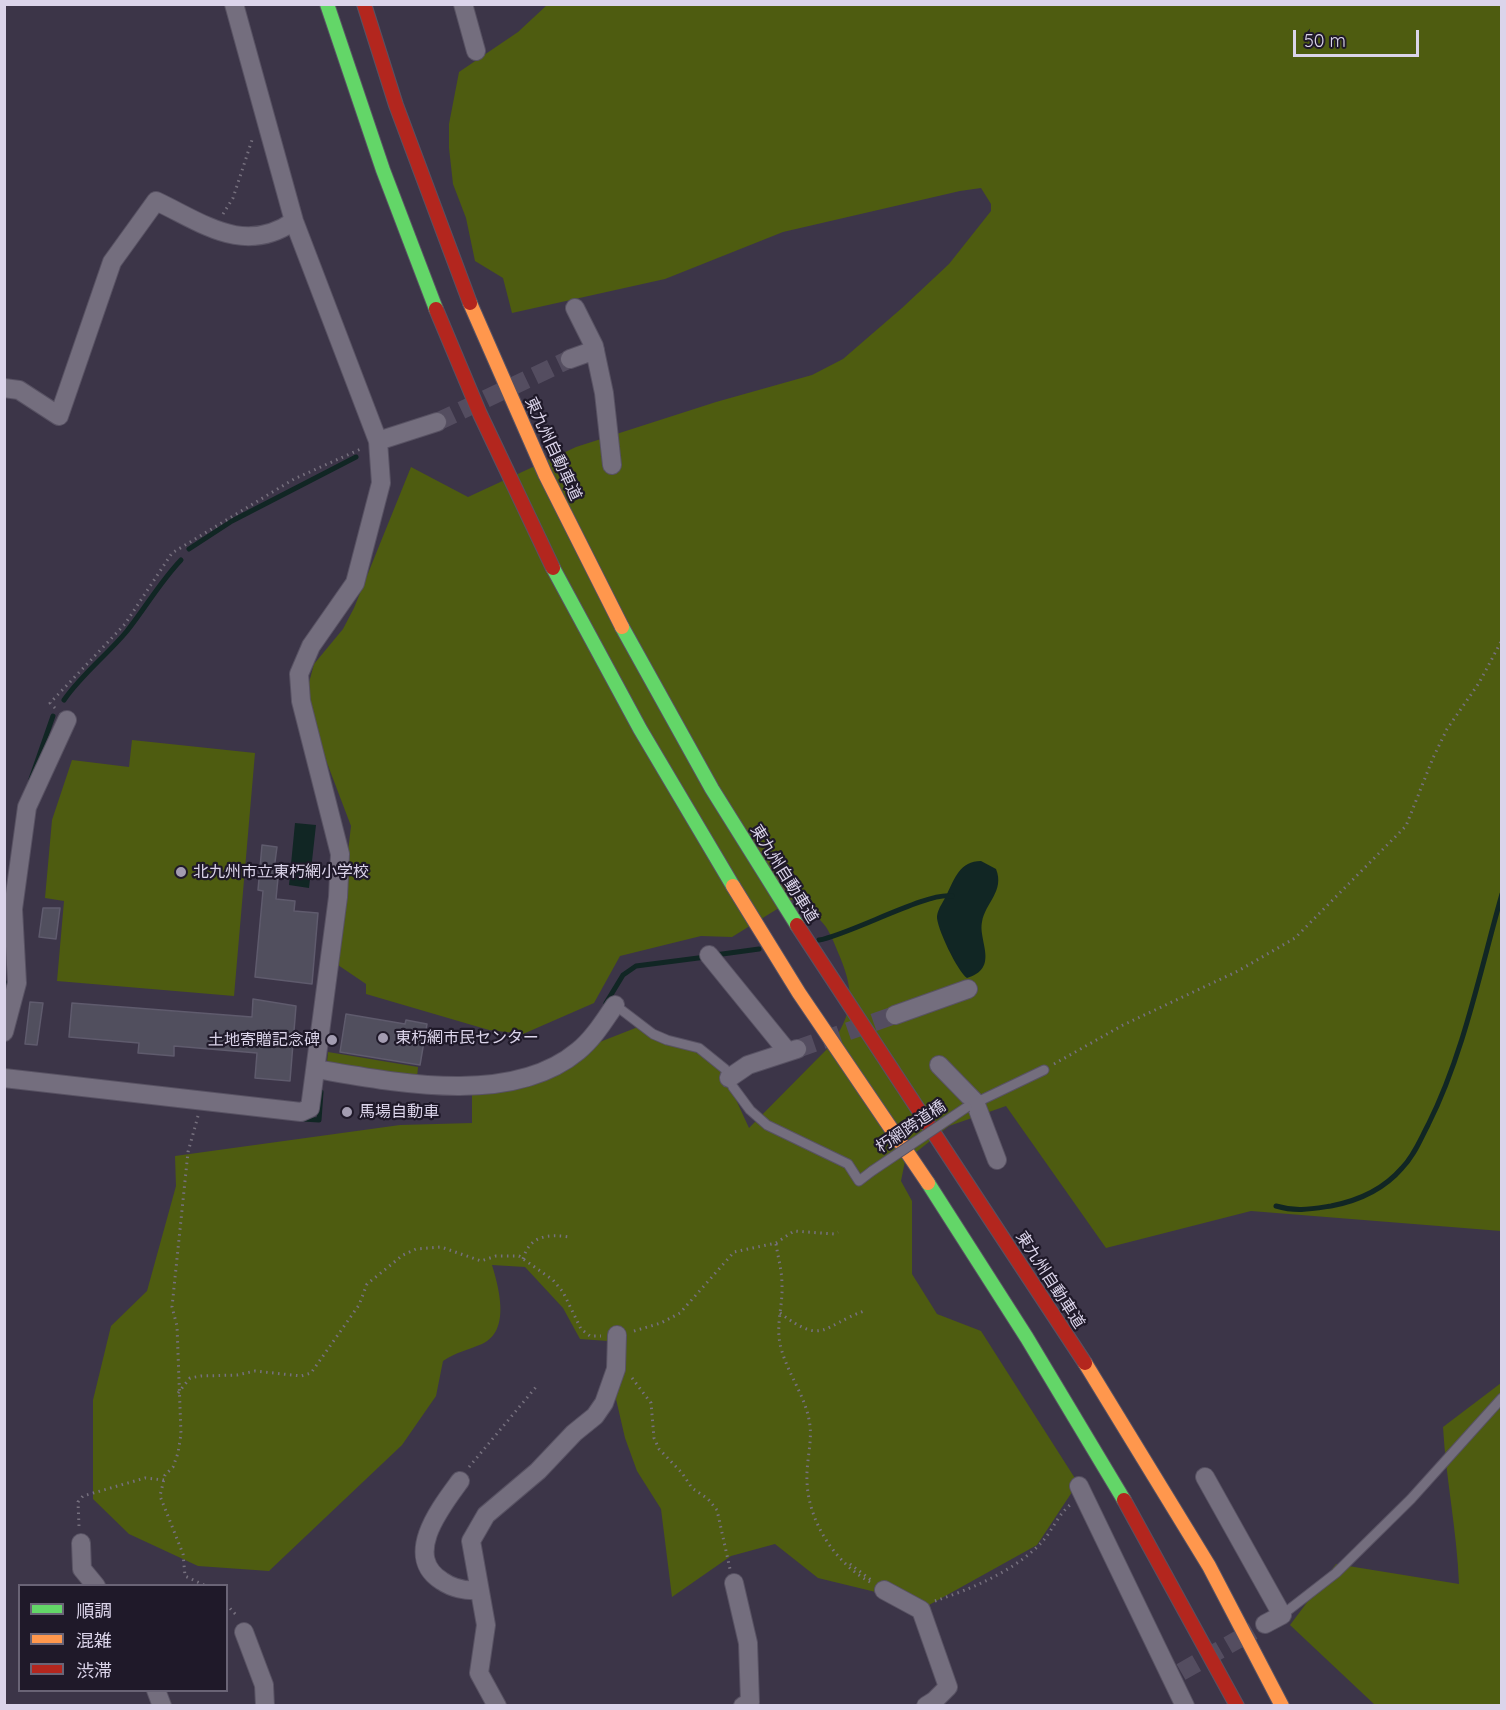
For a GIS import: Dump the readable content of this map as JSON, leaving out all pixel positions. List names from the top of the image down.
{
  "streets": {
    "highway": ["東九州自動車道"],
    "lane": ["朽網跨道橋"]
  },
  "places": [
    "北九州市立東朽網小学校",
    "東朽網市民センター",
    "土地寄贈記念碑",
    "馬場自動車"
  ],
  "legend": ["順調", "混雑", "渋滞"],
  "scale_bar": "50 m"
}
